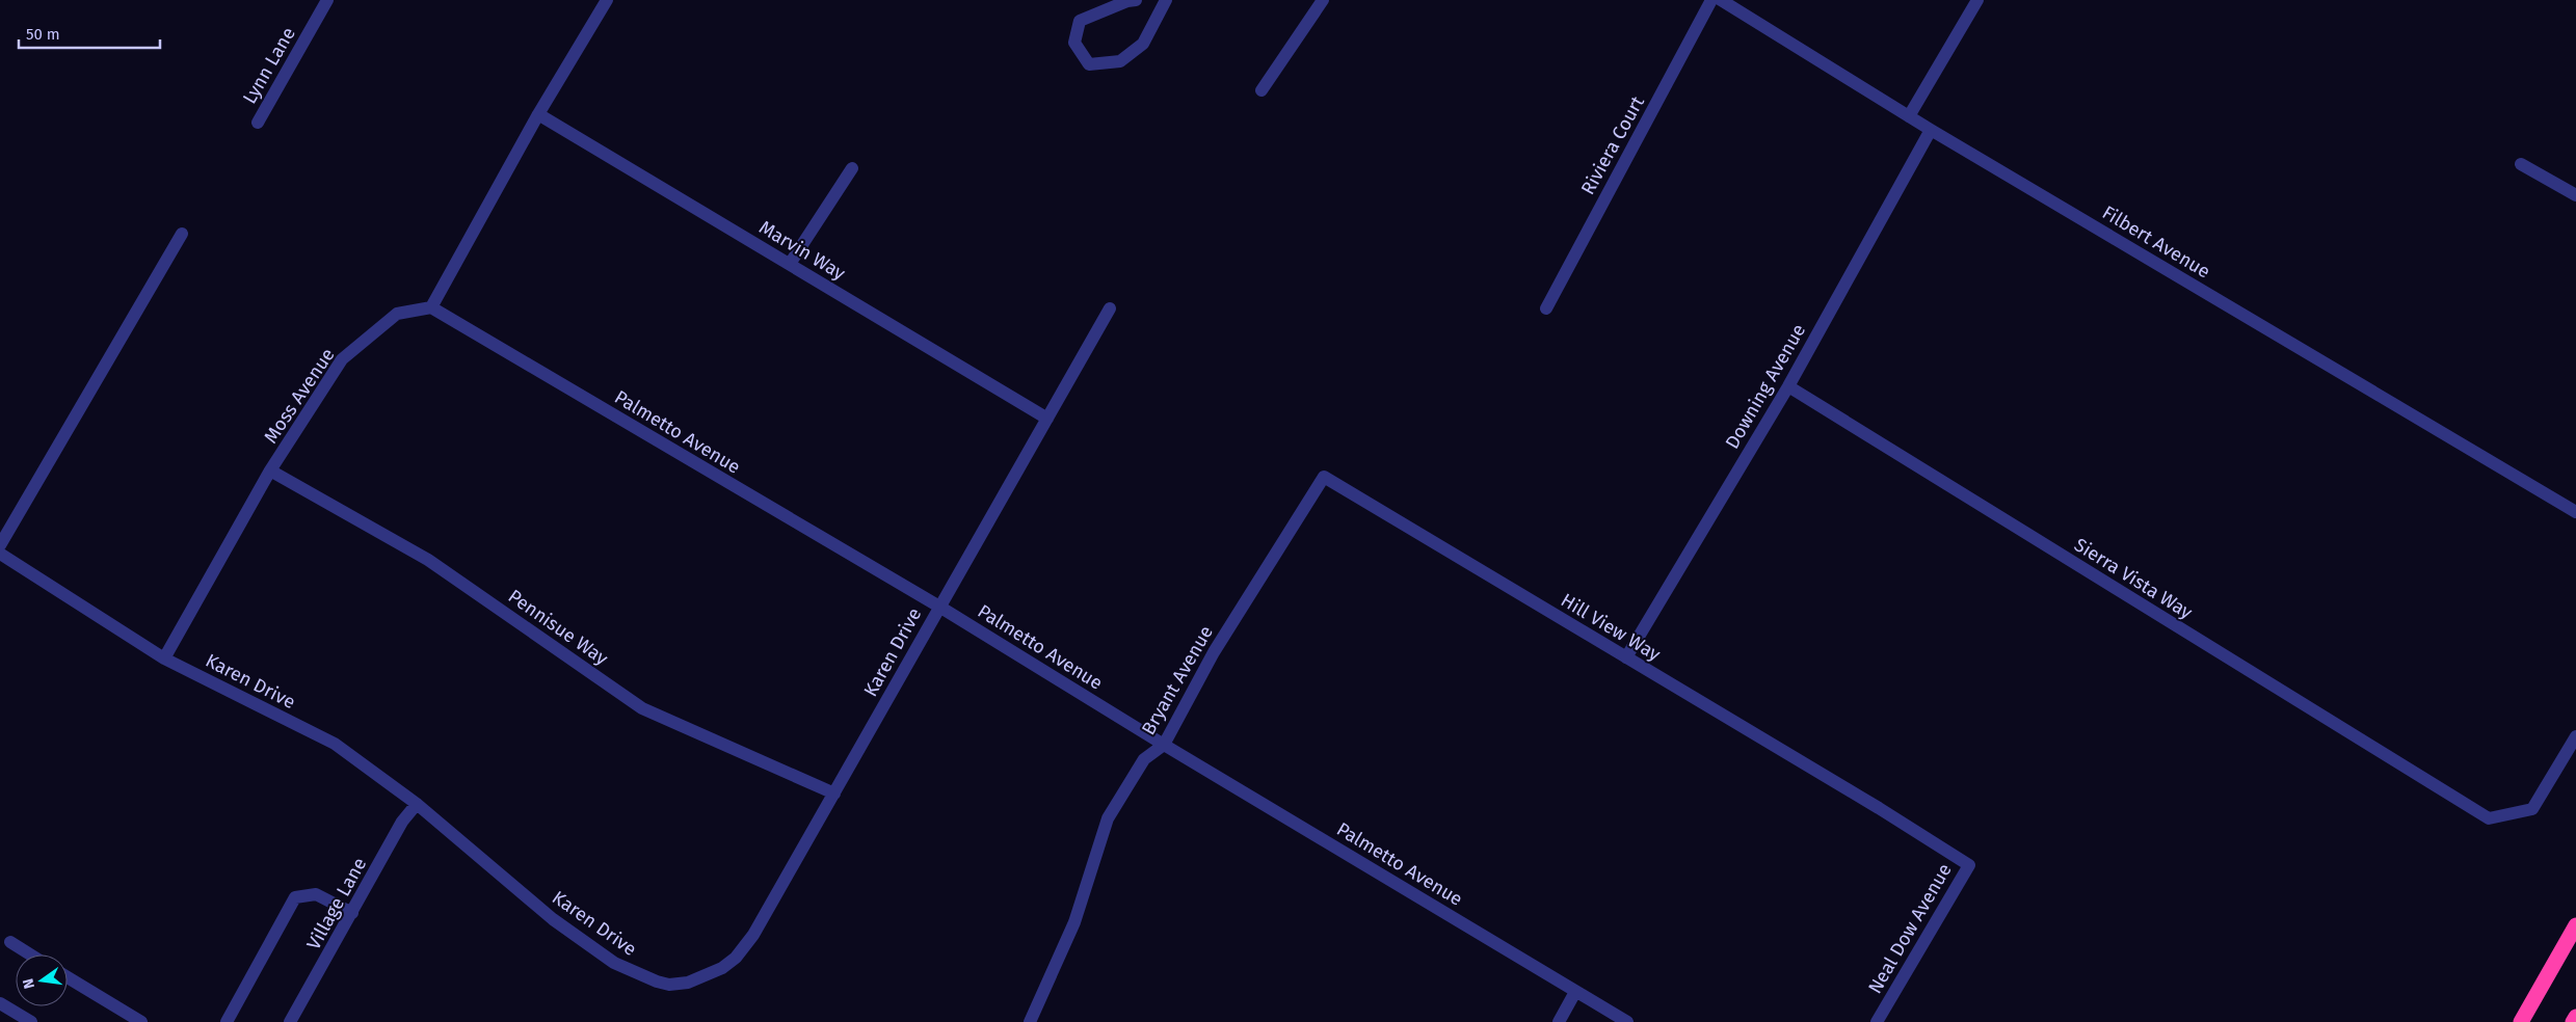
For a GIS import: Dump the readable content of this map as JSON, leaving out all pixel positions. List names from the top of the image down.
{
  "streets": {
    "street": [
      "Lynn Lane",
      "Riviera Court",
      "Filbert Avenue",
      "Marvin Way",
      "Downing Avenue",
      "Moss Avenue",
      "Palmetto Avenue",
      "Sierra Vista Way",
      "Pennisue Way",
      "Hill View Way",
      "Karen Drive",
      "Bryant Avenue",
      "Village Lane",
      "Neal Dow Avenue"
    ]
  },
  "crossings": [
    ["Filbert Avenue", "Downing Avenue"],
    ["Marvin Way", "Karen Drive"],
    ["Downing Avenue", "Sierra Vista Way"],
    ["Downing Avenue", "Hill View Way"],
    ["Moss Avenue", "Palmetto Avenue"],
    ["Moss Avenue", "Pennisue Way"],
    ["Moss Avenue", "Karen Drive"],
    ["Palmetto Avenue", "Karen Drive"],
    ["Palmetto Avenue", "Bryant Avenue"],
    ["Pennisue Way", "Karen Drive"],
    ["Hill View Way", "Bryant Avenue"],
    ["Hill View Way", "Neal Dow Avenue"],
    ["Karen Drive", "Village Lane"]
  ],
  "scale_bar": "50 m",
  "north": "left"
}
